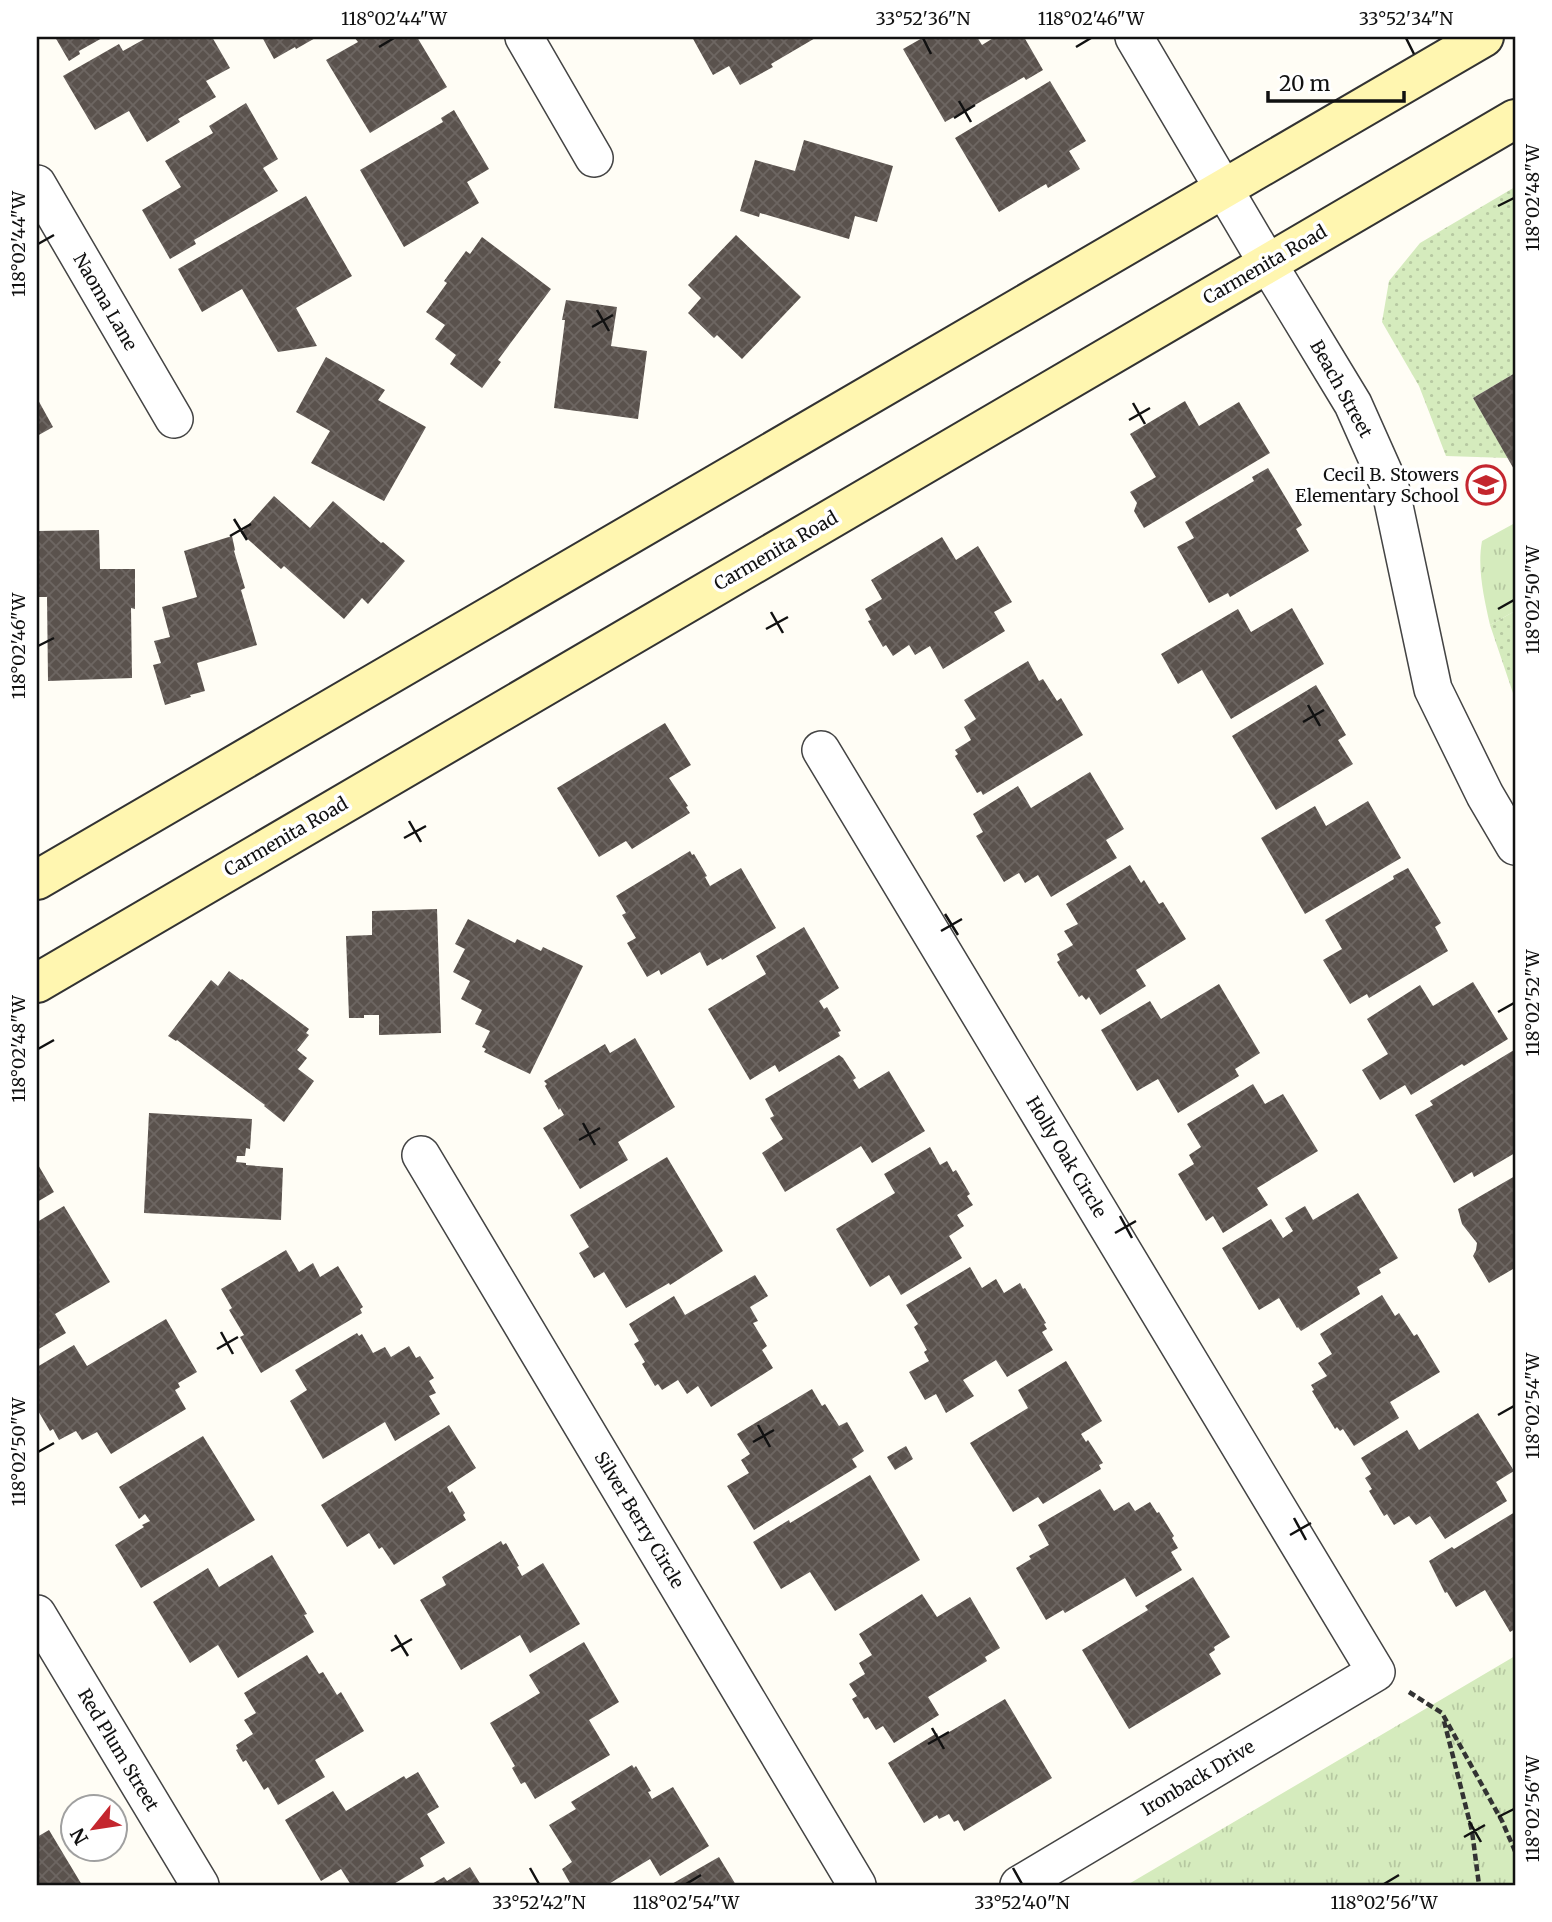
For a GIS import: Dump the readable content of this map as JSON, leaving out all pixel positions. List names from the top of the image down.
{
  "streets": {
    "main road": ["Carmenita Road"],
    "street": [
      "Naoma Lane",
      "Beach Street",
      "Holly Oak Circle",
      "Silver Berry Circle",
      "Red Plum Street",
      "Ironback Drive"
    ]
  },
  "crossings": [
    ["Carmenita Road", "Beach Street"],
    ["Holly Oak Circle", "Ironback Drive"]
  ],
  "places": {
    "school or university": ["Cecil B. Stowers Elementary School"]
  },
  "scale_bar": "20 m",
  "north": "bottom left",
  "coordinates": [
    "118°02'44\"W",
    "33°52'36\"N",
    "118°02'46\"W",
    "33°52'34\"N",
    "118°02'48\"W",
    "118°02'50\"W",
    "118°02'52\"W",
    "118°02'54\"W",
    "118°02'56\"W",
    "33°52'42\"N",
    "33°52'40\"N"
  ]
}
